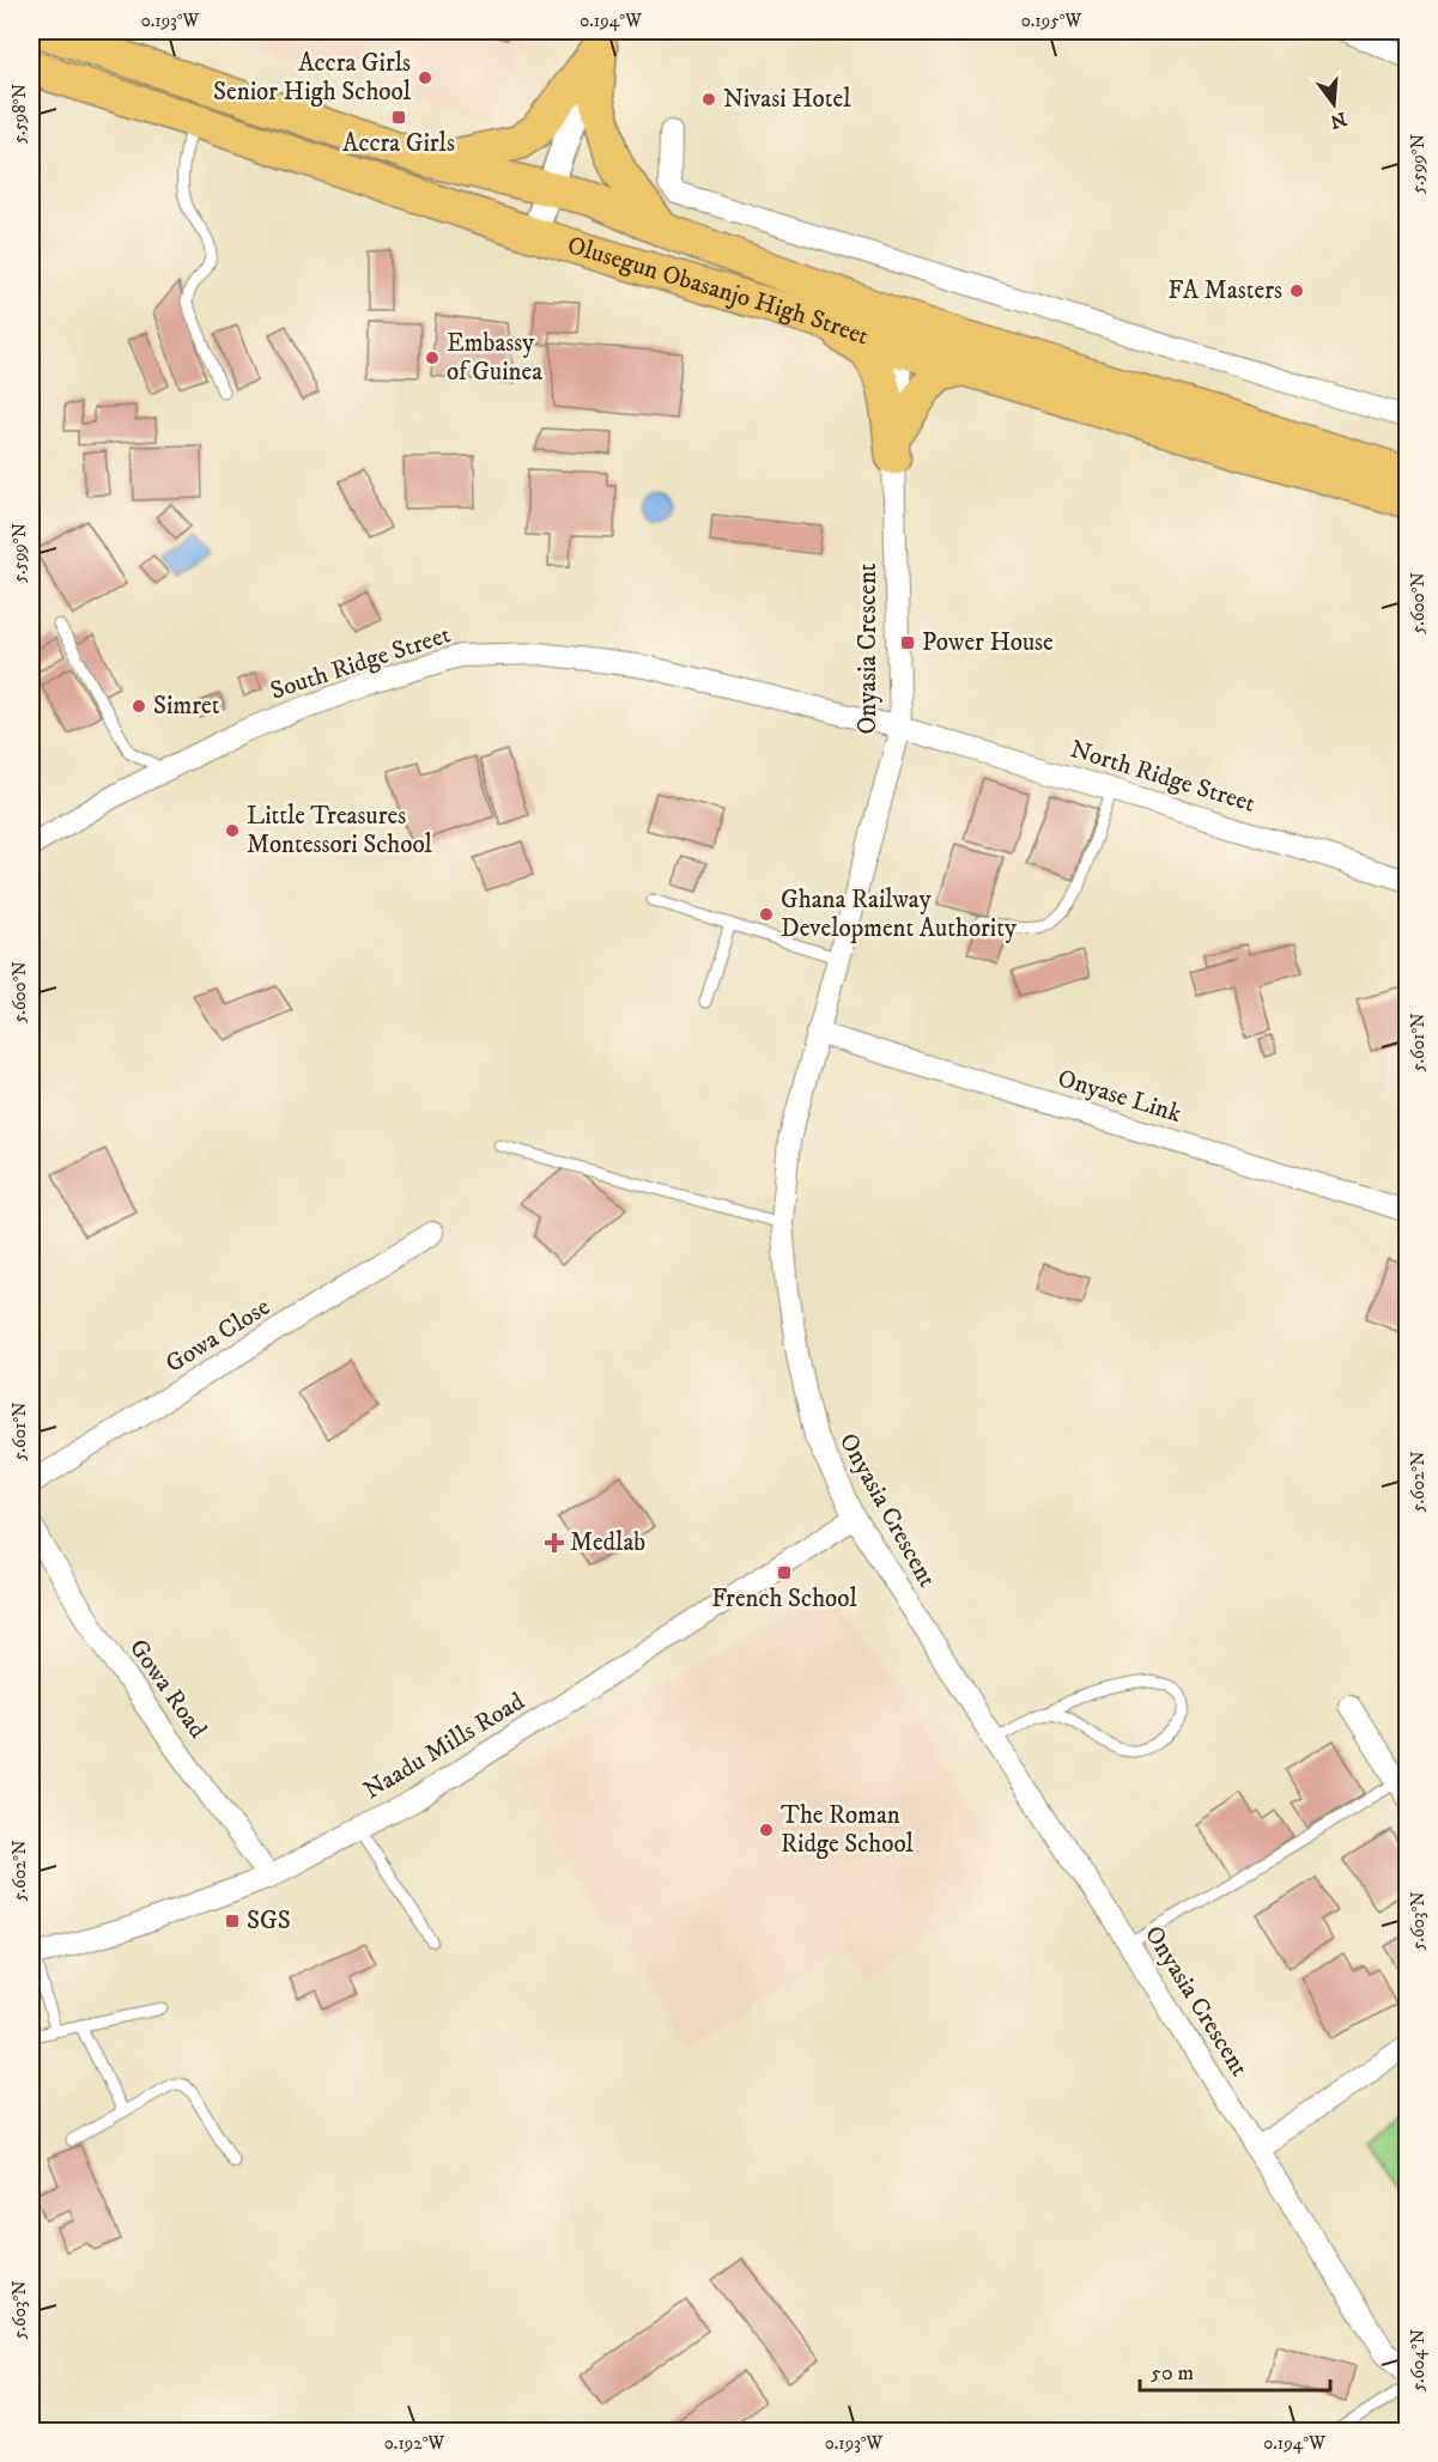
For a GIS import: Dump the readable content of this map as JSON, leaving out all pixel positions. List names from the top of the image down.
{
  "streets": {
    "main road": ["Olusegun Obasanjo High Street"],
    "street": [
      "Onyasia Crescent",
      "South Ridge Street",
      "North Ridge Street",
      "Onyase Link",
      "Gowa Close",
      "Gowa Road",
      "Naadu Mills Road"
    ]
  },
  "crossings": [
    ["Olusegun Obasanjo High Street", "Onyasia Crescent"],
    ["Onyasia Crescent", "South Ridge Street"],
    ["Onyasia Crescent", "North Ridge Street"],
    ["Onyasia Crescent", "Onyase Link"],
    ["Onyasia Crescent", "Naadu Mills Road"],
    ["South Ridge Street", "North Ridge Street"],
    ["Gowa Road", "Naadu Mills Road"]
  ],
  "places": {
    "other": [
      "Accra Girls Senior High School",
      "Nivasi Hotel",
      "FA Masters",
      "Embassy of Guinea",
      "Simret",
      "Little Treasures Montessori School",
      "Ghana Railway Development Authority",
      "The Roman Ridge School"
    ],
    "transit": [
      "Accra Girls",
      "Power House",
      "French School",
      "SGS"
    ],
    "health": ["Medlab"]
  },
  "scale_bar": "50 m",
  "north": "bottom",
  "coordinates": [
    "0.193°W",
    "0.194°W",
    "0.195°W",
    "5.598°N",
    "5.599°N",
    "5.600°N",
    "5.601°N",
    "5.602°N",
    "5.603°N",
    "5.604°N",
    "0.192°W"
  ]
}
